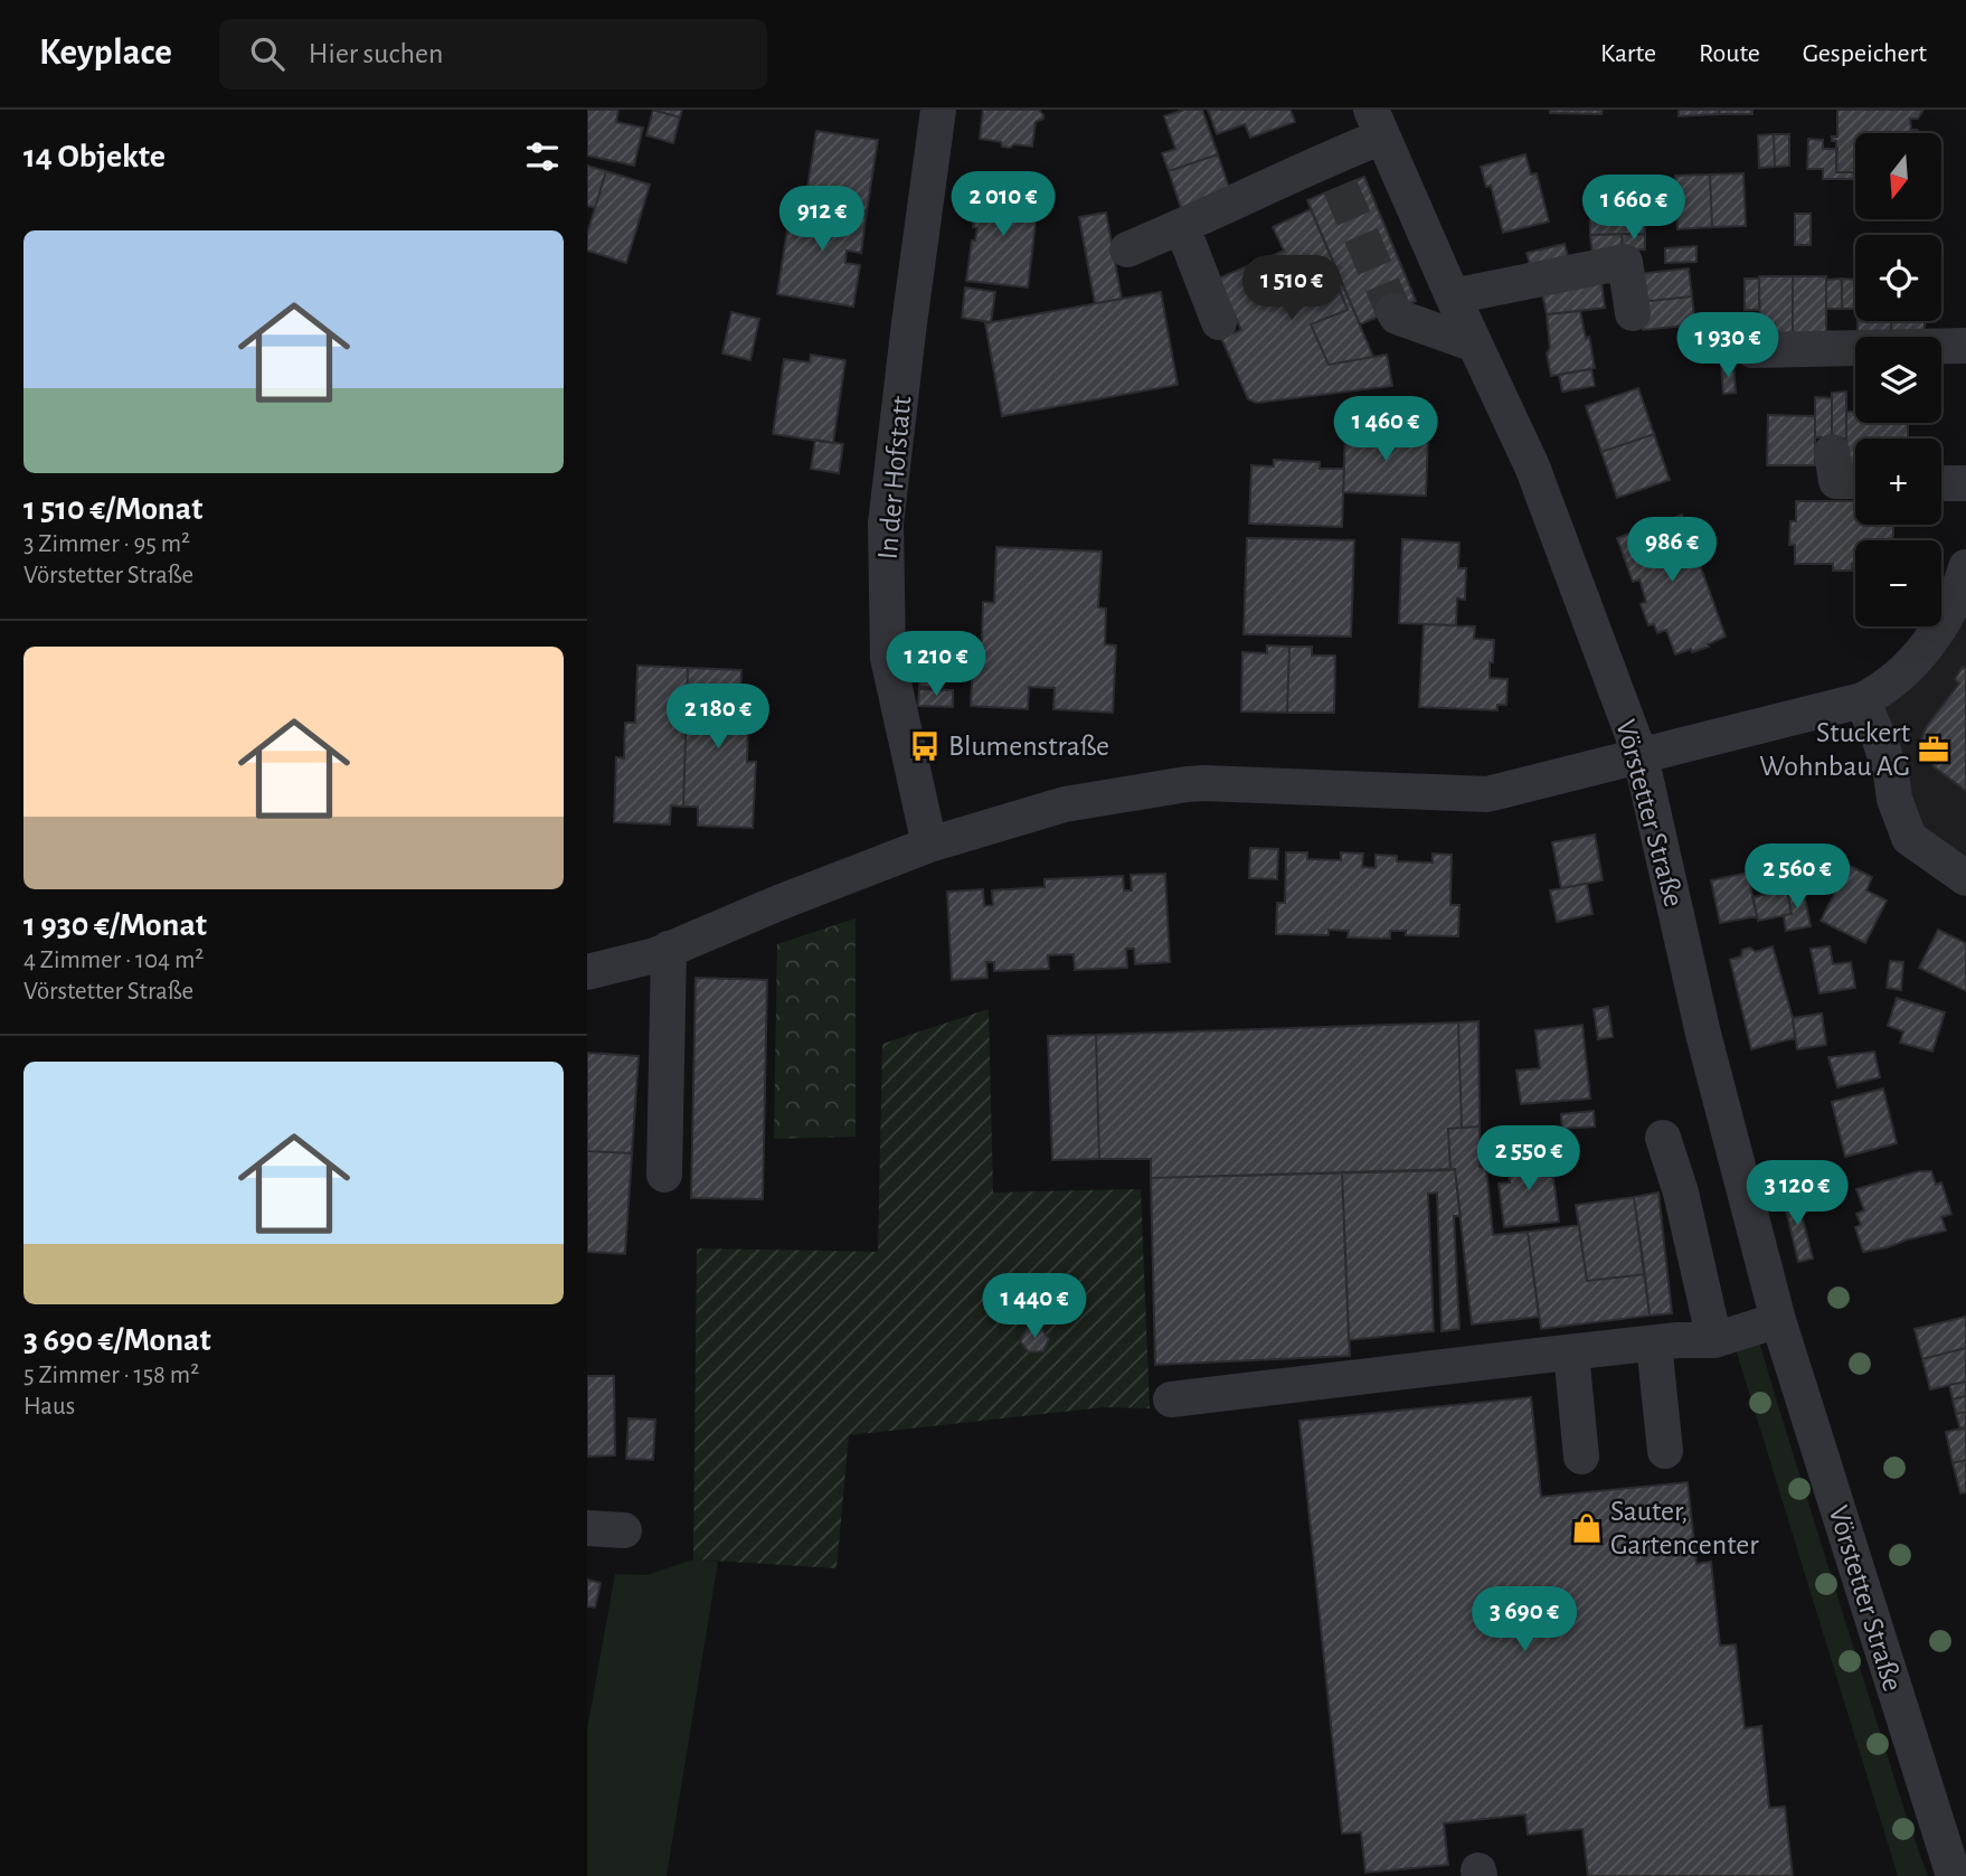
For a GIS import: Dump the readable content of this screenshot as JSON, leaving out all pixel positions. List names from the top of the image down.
{
  "streets": {
    "street": ["In der Hofstatt", "Vörstetter Straße"]
  },
  "places": {
    "bus stop": ["Blumenstraße"],
    "office": ["Stuckert Wohnbau AG"],
    "shop": ["Sauter, Gartencenter"]
  },
  "north": "bottom",
  "page": {
    "header": "Keyplace",
    "search": "Hier suchen",
    "nav": ["Karte", "Route", "Gespeichert"],
    "heading": "14 Objekte",
    "map_buttons": ["+", "−"],
    "price": [
      "2 010 €",
      "1 660 €",
      "912 €",
      "1 510 €",
      "1 930 €",
      "1 460 €",
      "986 €",
      "1 210 €",
      "2 180 €",
      "2 560 €",
      "2 550 €",
      "3 120 €",
      "1 440 €",
      "3 690 €"
    ],
    "list": [
      {
        "name": "1 510 €/Monat",
        "note": "3 Zimmer · 95 m² · Vörstetter Straße"
      },
      {
        "name": "1 930 €/Monat",
        "note": "4 Zimmer · 104 m² · Vörstetter Straße"
      },
      {
        "name": "3 690 €/Monat",
        "note": "5 Zimmer · 158 m² · Haus"
      }
    ]
  }
}
